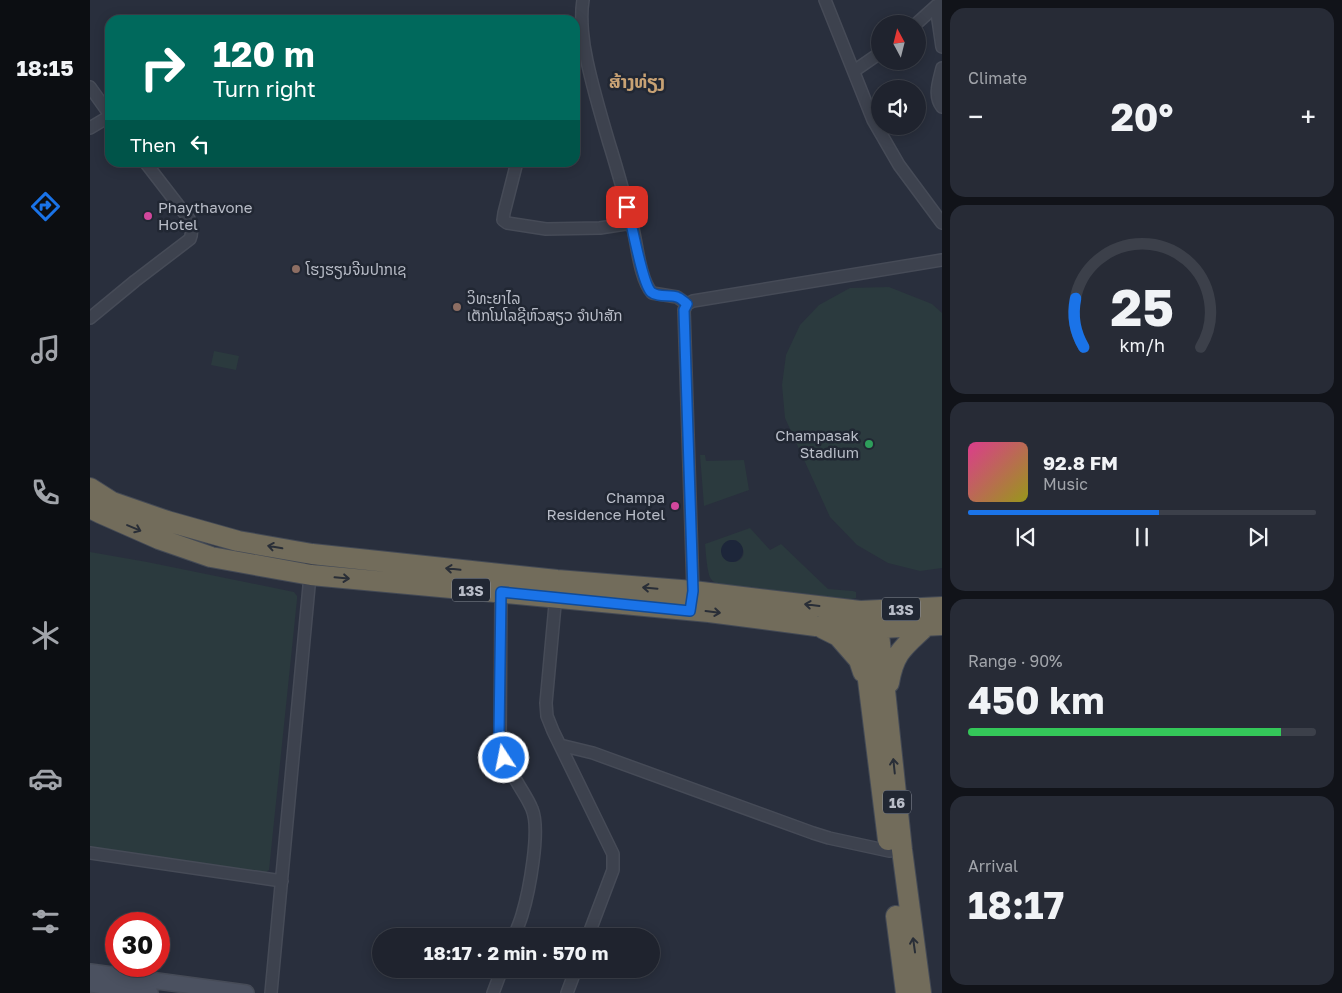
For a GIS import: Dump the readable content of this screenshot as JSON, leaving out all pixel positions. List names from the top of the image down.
{
  "streets": {
    "highway": ["13S", "16"]
  },
  "crossings": [
    ["13S", "16"]
  ],
  "districts": ["ສ້າງທ່ຽງ"],
  "places": [
    "Phaythavone Hotel",
    "ໂຮງຮຽນຈີນປາກເຊ",
    "ວິທະຍາໄລ ເຕັກໂນໂລຊີຫົວສຽວ ຈຳປາສັກ",
    "Champasak Stadium",
    "Champa Residence Hotel"
  ],
  "north": "top",
  "page": {
    "tabs": "18:15",
    "tile": [
      "Climate",
      ["Range · 90%", "450 km"],
      ["Arrival", "18:17"]
    ],
    "turn": ["120 m", "Turn right"],
    "heat": ["−", "20°", "+"],
    "then": "Then",
    "song": ["92.8 FM", "Music"],
    "limit": "30",
    "trip": "18:17 · 2 min · 570 m",
    "gauge": ["25", "km/h"]
  }
}
